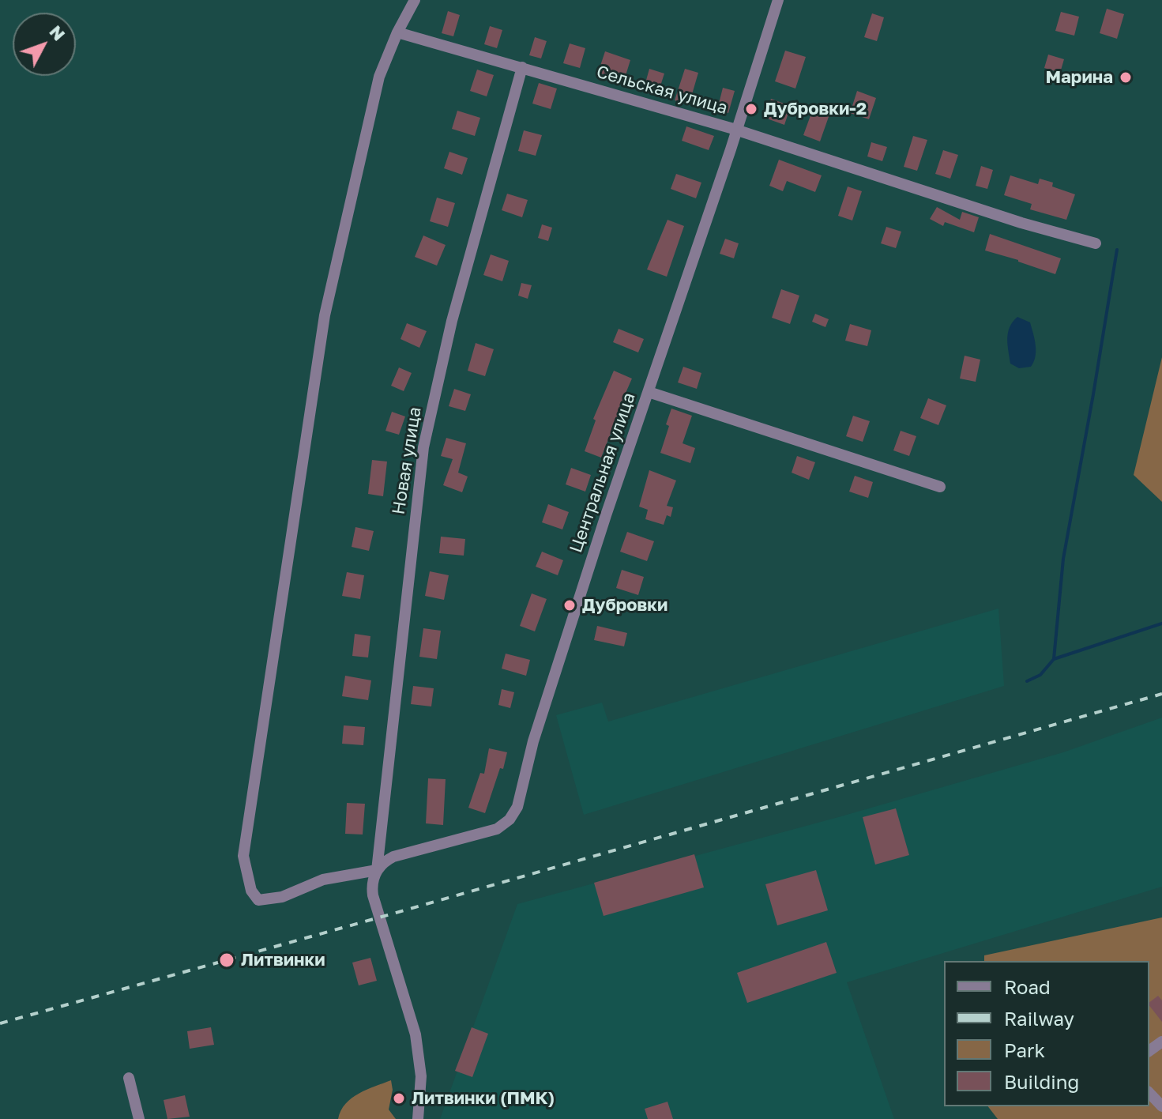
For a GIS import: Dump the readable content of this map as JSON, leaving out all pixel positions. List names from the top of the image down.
{
  "streets": {
    "street": ["Сельская улица", "Новая улица", "Центральная улица"]
  },
  "crossings": [
    ["Сельская улица", "Новая улица"],
    ["Сельская улица", "Центральная улица"],
    ["Новая улица", "Центральная улица"]
  ],
  "places": [
    "Марина",
    "Дубровки-2",
    "Дубровки",
    "Литвинки",
    "Литвинки (ПМК)"
  ],
  "legend": [
    "Road",
    "Railway",
    "Park",
    "Building"
  ],
  "north": "top right"
}
